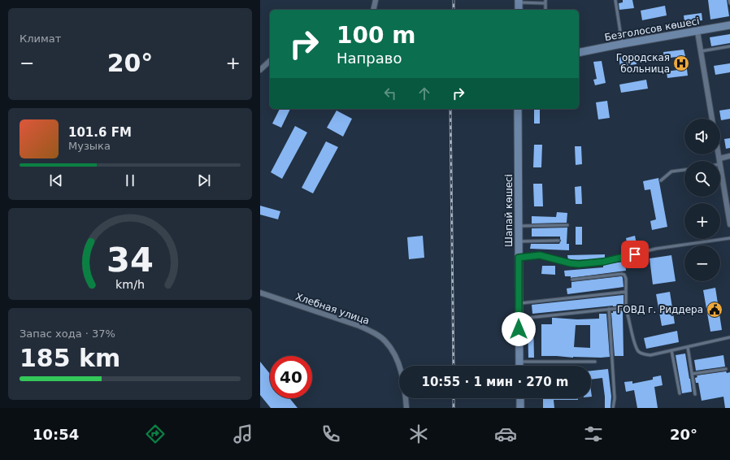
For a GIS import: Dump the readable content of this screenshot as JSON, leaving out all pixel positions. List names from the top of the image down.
{
  "streets": {
    "street": ["Безголосов көшесі", "Шапай көшесі", "Хлебная улица"]
  },
  "places": {
    "hospital": ["Городская больница"],
    "public building": ["ГОВД г. Риддера"]
  },
  "page": {
    "tile": [
      "Климат",
      ["Запас хода · 37%", "185 km"]
    ],
    "turn": ["100 m", "Направо"],
    "heat": ["−", "20°", "+"],
    "map_buttons": ["+", "−"],
    "song": ["101.6 FM", "Музыка"],
    "limit": "40",
    "trip": "10:55 · 1 мин · 270 m",
    "tabs": ["10:54", "20°"],
    "gauge": ["34", "km/h"]
  }
}
